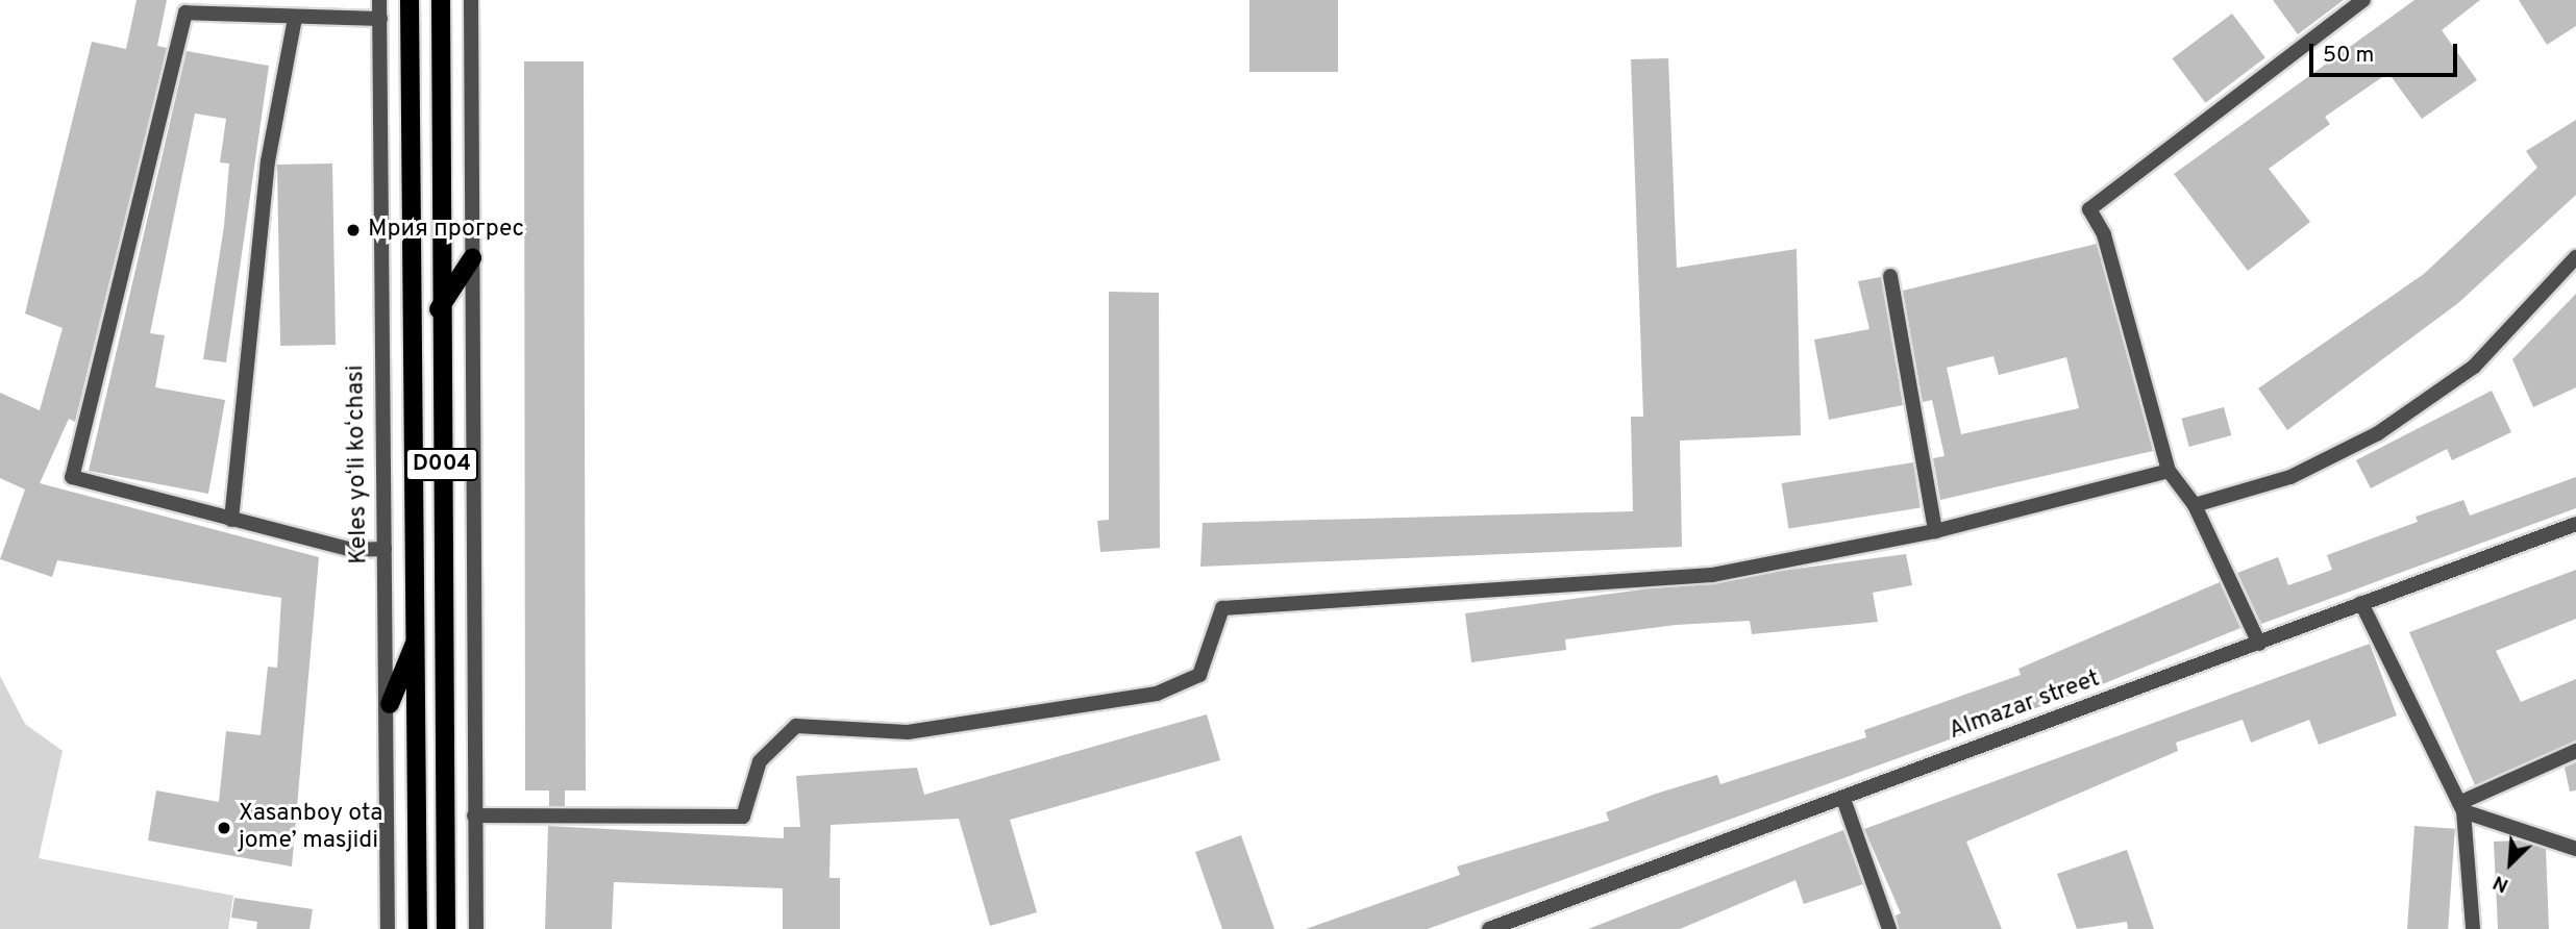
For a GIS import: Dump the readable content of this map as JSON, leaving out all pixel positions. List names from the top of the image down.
{
  "streets": {
    "main road": ["D004"],
    "street": ["Keles yoʻli koʻchasi", "Almazar street"]
  },
  "places": ["Мрия прогрес", "Xasanboy ota jome’ masjidi"],
  "scale_bar": "50 m",
  "north": "bottom left"
}
